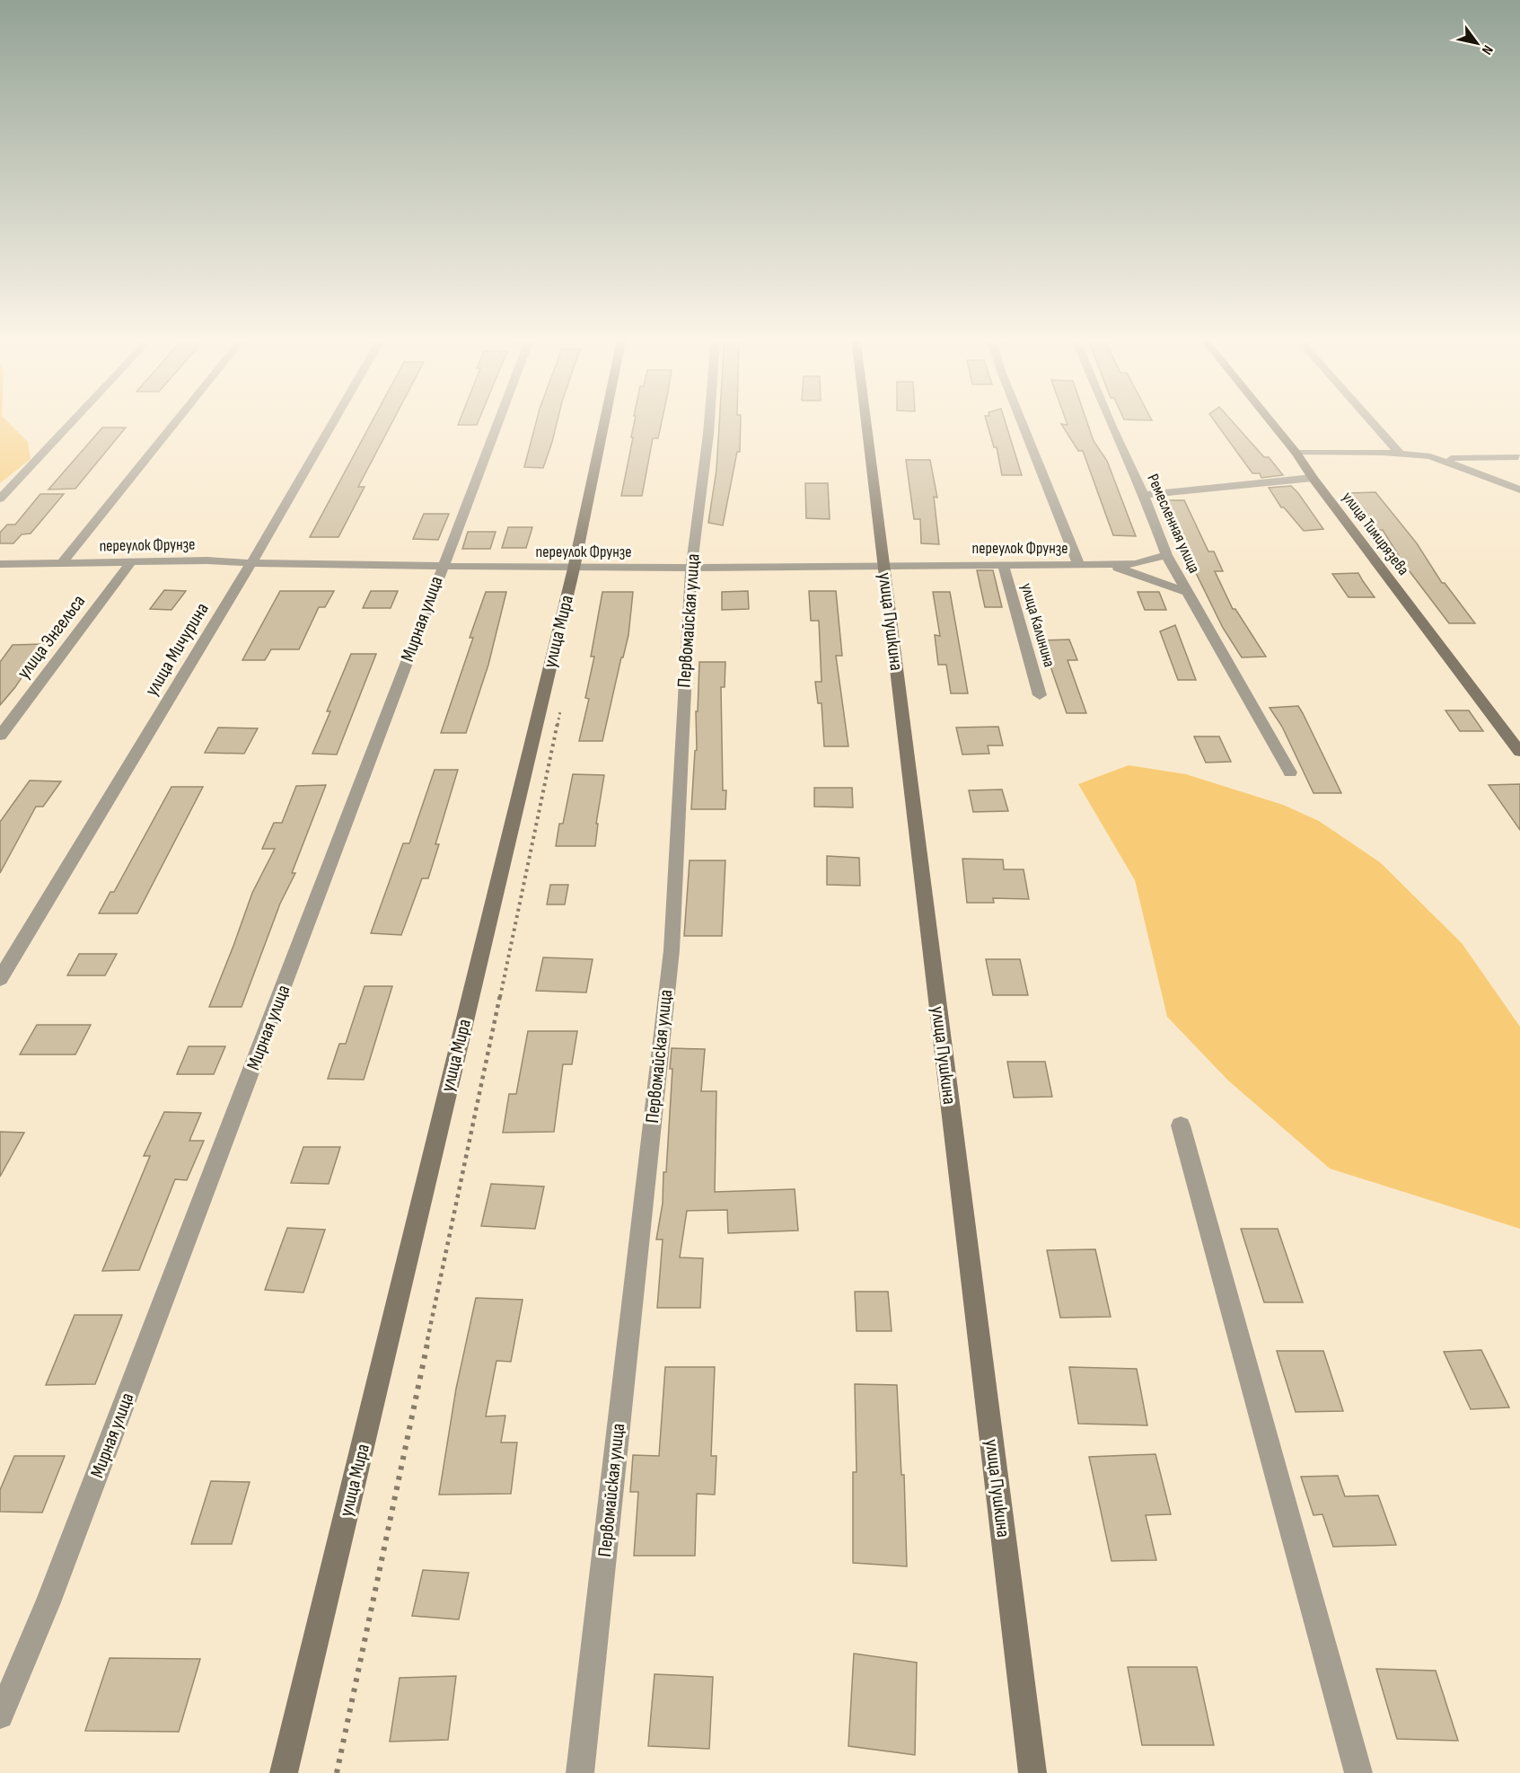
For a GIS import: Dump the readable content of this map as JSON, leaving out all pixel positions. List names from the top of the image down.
{
  "streets": {
    "street": [
      "Ремесленная улица",
      "улица Тимирязева",
      "переулок Фрунзе",
      "Мирная улица",
      "Первомайская улица",
      "улица Пушкина",
      "улица Калинина",
      "улица Мира",
      "улица Энгельса",
      "улица Мичурина"
    ]
  },
  "crossings": [
    ["Ремесленная улица", "переулок Фрунзе"],
    ["переулок Фрунзе", "Мирная улица"],
    ["переулок Фрунзе", "Первомайская улица"],
    ["переулок Фрунзе", "улица Пушкина"],
    ["переулок Фрунзе", "улица Калинина"],
    ["переулок Фрунзе", "улица Мира"],
    ["переулок Фрунзе", "улица Энгельса"],
    ["переулок Фрунзе", "улица Мичурина"]
  ],
  "north": "bottom right"
}
